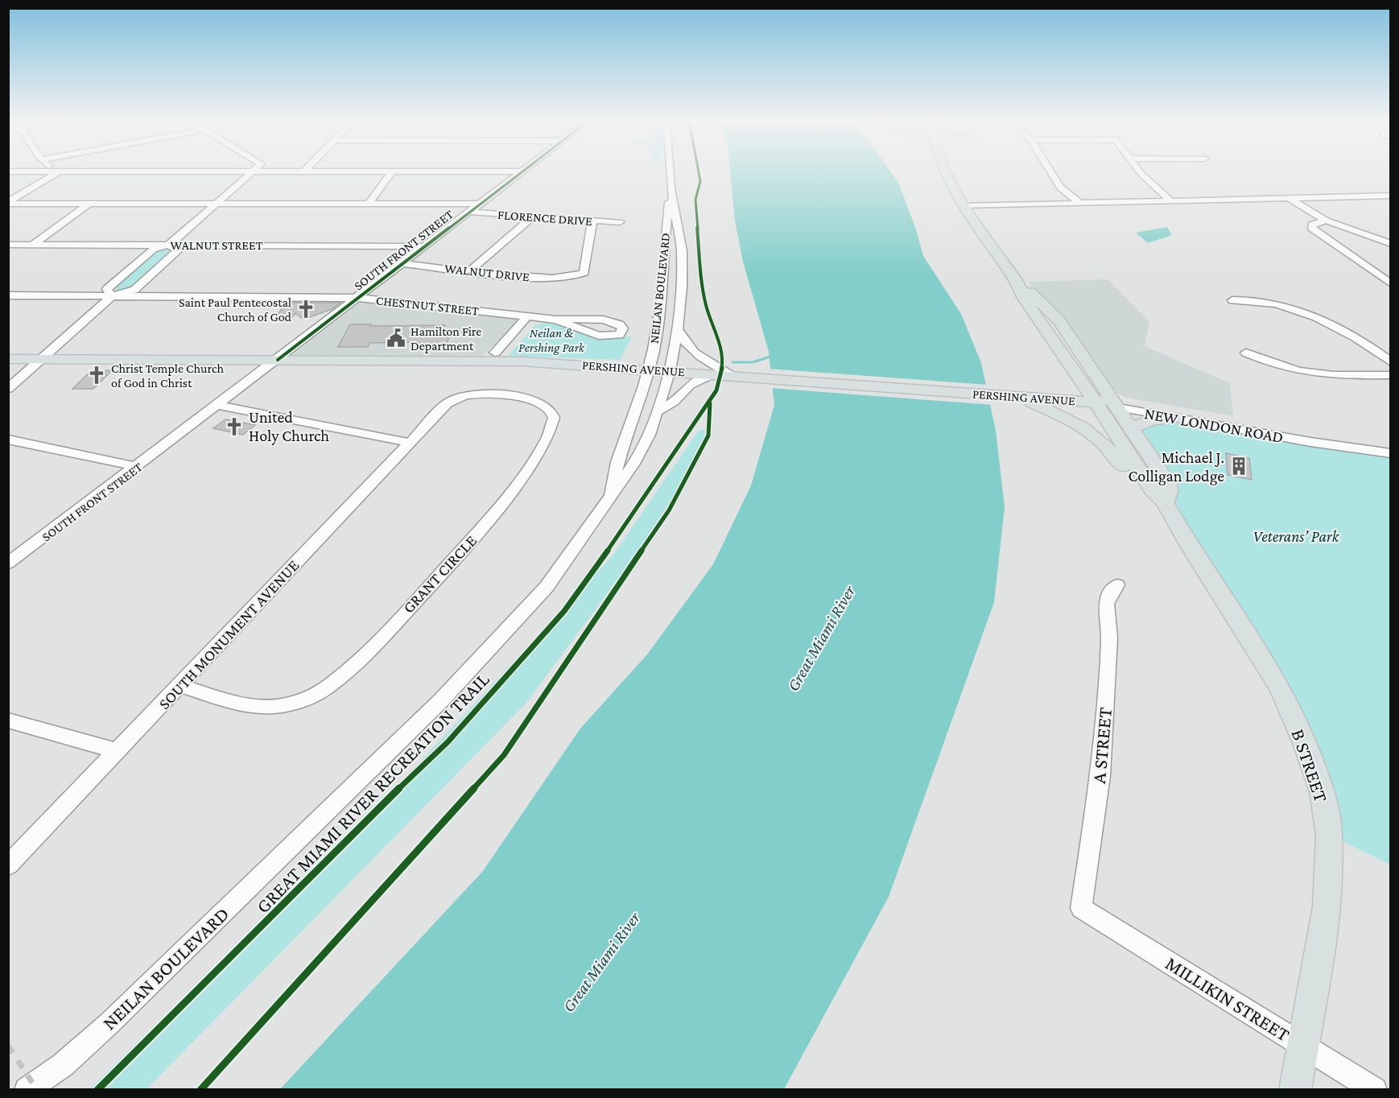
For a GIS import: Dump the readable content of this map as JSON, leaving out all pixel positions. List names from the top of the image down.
{
  "streets": {
    "main road": ["PERSHING AVENUE", "NEW LONDON ROAD", "B STREET"],
    "street": [
      "FLORENCE DRIVE",
      "WALNUT STREET",
      "SOUTH FRONT STREET",
      "WALNUT DRIVE",
      "NEILAN BOULEVARD",
      "CHESTNUT STREET",
      "GRANT CIRCLE",
      "SOUTH MONUMENT AVENUE",
      "A STREET",
      "MILLIKIN STREET"
    ],
    "cycle path": ["GREAT MIAMI RIVER RECREATION TRAIL"]
  },
  "crossings": [
    ["FLORENCE DRIVE", "SOUTH FRONT STREET"],
    ["FLORENCE DRIVE", "WALNUT DRIVE"],
    ["WALNUT STREET", "SOUTH FRONT STREET"],
    ["SOUTH FRONT STREET", "WALNUT DRIVE"],
    ["SOUTH FRONT STREET", "CHESTNUT STREET"],
    ["SOUTH FRONT STREET", "PERSHING AVENUE"],
    ["NEILAN BOULEVARD", "PERSHING AVENUE"],
    ["PERSHING AVENUE", "NEW LONDON ROAD"],
    ["PERSHING AVENUE", "B STREET"],
    ["NEW LONDON ROAD", "B STREET"],
    ["GRANT CIRCLE", "SOUTH MONUMENT AVENUE"],
    ["A STREET", "MILLIKIN STREET"],
    ["B STREET", "MILLIKIN STREET"]
  ],
  "water": ["Great Miami River"],
  "parks": ["Neilan & Pershing Park", "Veterans’ Park"],
  "places": {
    "church": ["Saint Paul Pentecostal Church of God", "Christ Temple Church of God in Christ", "United Holy Church"],
    "public building": ["Hamilton Fire Department"],
    "building": ["Michael J. Colligan Lodge"]
  }
}
